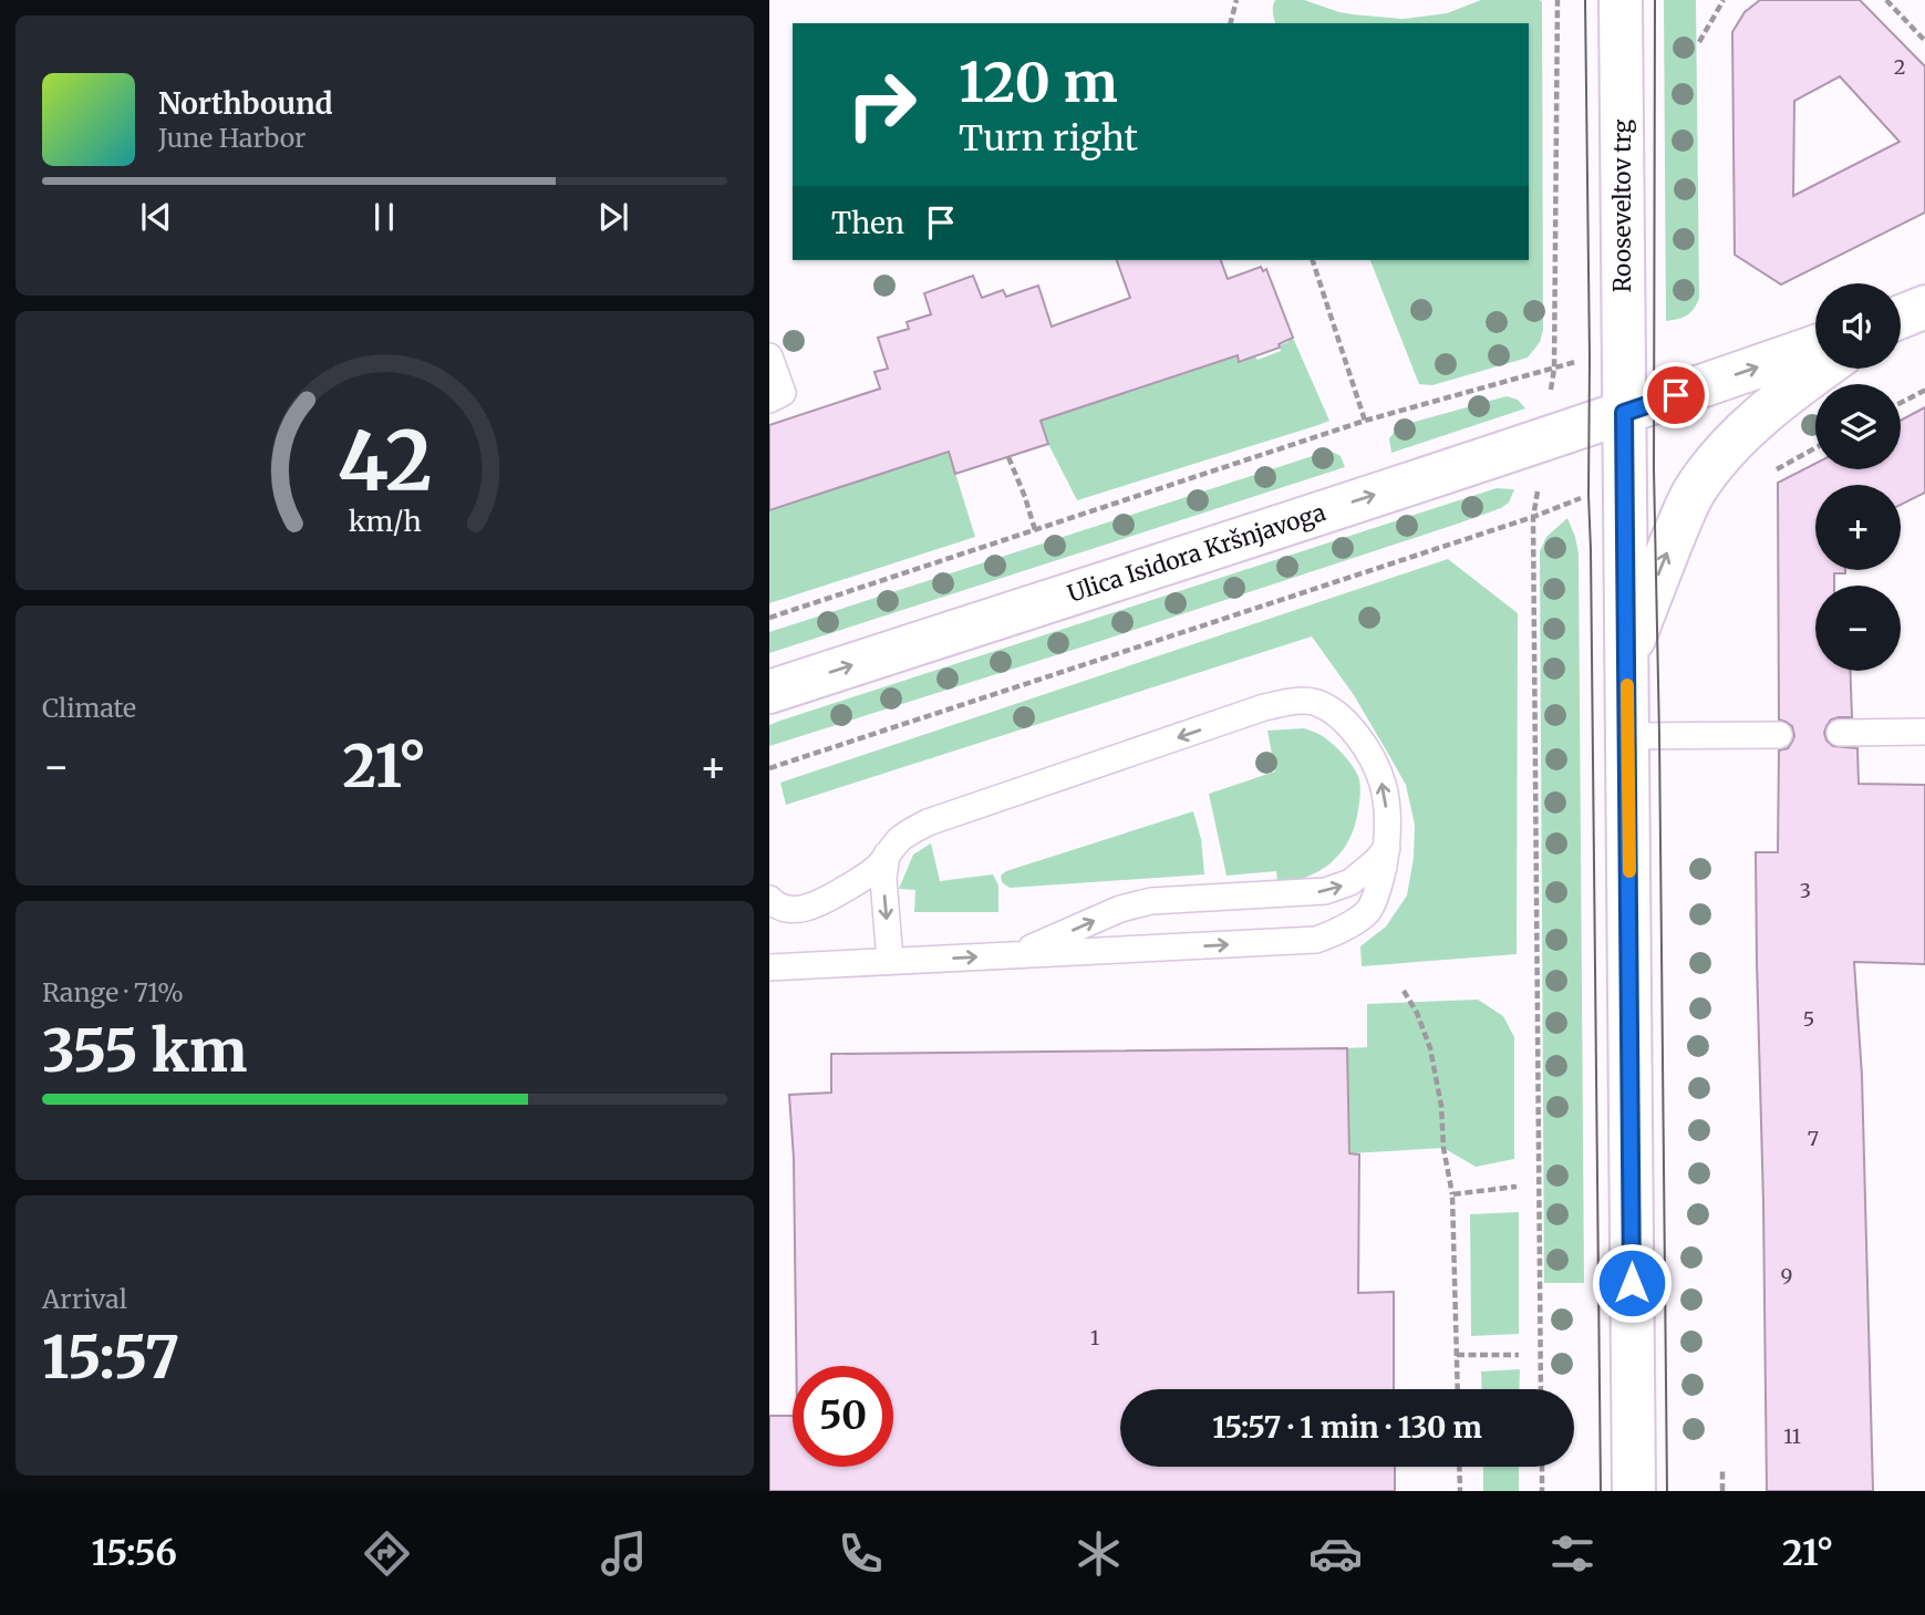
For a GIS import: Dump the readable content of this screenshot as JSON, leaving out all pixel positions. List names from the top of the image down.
{
  "streets": {
    "main road": ["Rooseveltov trg", "Ulica Isidora Kršnjavoga"]
  },
  "crossings": [
    ["Rooseveltov trg", "Ulica Isidora Kršnjavoga"]
  ],
  "one_way": ["Ulica Isidora Kršnjavoga"],
  "house_numbers": [
    "2",
    "3",
    "5",
    "7",
    "9",
    "1",
    "11"
  ],
  "page": {
    "turn": ["120 m", "Turn right"],
    "song": ["Northbound", "June Harbor"],
    "then": "Then",
    "map_buttons": ["+", "−"],
    "tile": [
      "Climate",
      ["Range · 71%", "355 km"],
      ["Arrival", "15:57"]
    ],
    "heat": ["−", "21°", "+"],
    "limit": "50",
    "trip": "15:57 · 1 min · 130 m",
    "tabs": ["15:56", "21°"],
    "gauge": ["42", "km/h"]
  }
}
